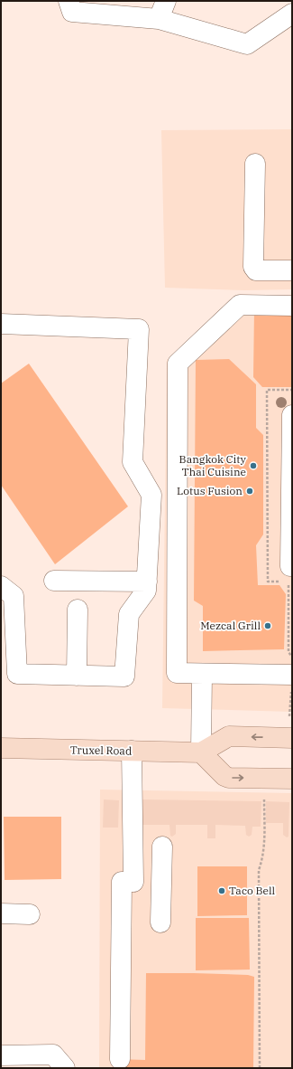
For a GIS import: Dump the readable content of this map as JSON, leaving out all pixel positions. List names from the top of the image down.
{
  "streets": {
    "main road": ["Truxel Road"]
  },
  "places": [
    "Bangkok City Thai Cuisine",
    "Lotus Fusion",
    "Mezcal Grill",
    "Taco Bell"
  ]
}
